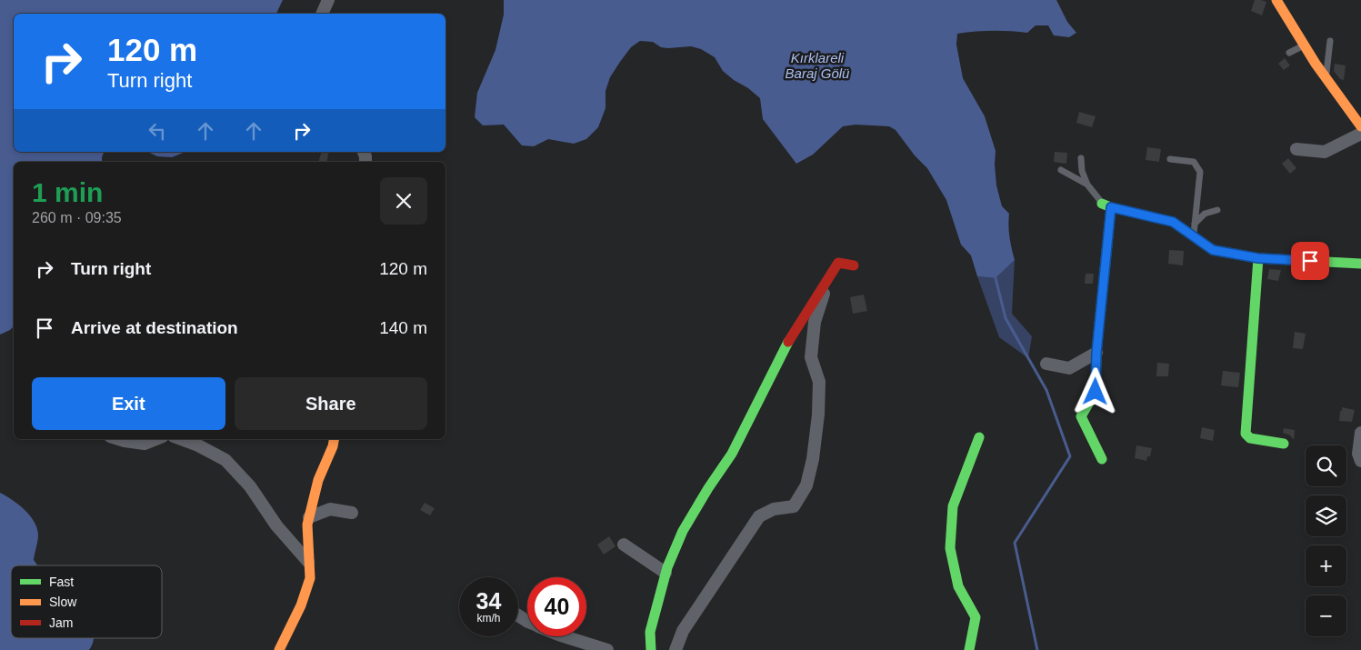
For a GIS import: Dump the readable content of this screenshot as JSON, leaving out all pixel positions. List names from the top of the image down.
{
  "water": ["Kırklareli Baraj Gölü"],
  "legend": ["Fast", "Slow", "Jam"],
  "page": {
    "turn": ["120 m", "Turn right"],
    "heading": ["1 min", "260 m · 09:35"],
    "list": [
      {
        "name": "Turn right",
        "value": "120 m"
      },
      {
        "name": "Arrive at destination",
        "value": "140 m"
      }
    ],
    "buttons": ["Exit", "Share"],
    "map_buttons": ["+", "−"],
    "speed": "34 km/h",
    "limit": "40"
  }
}
